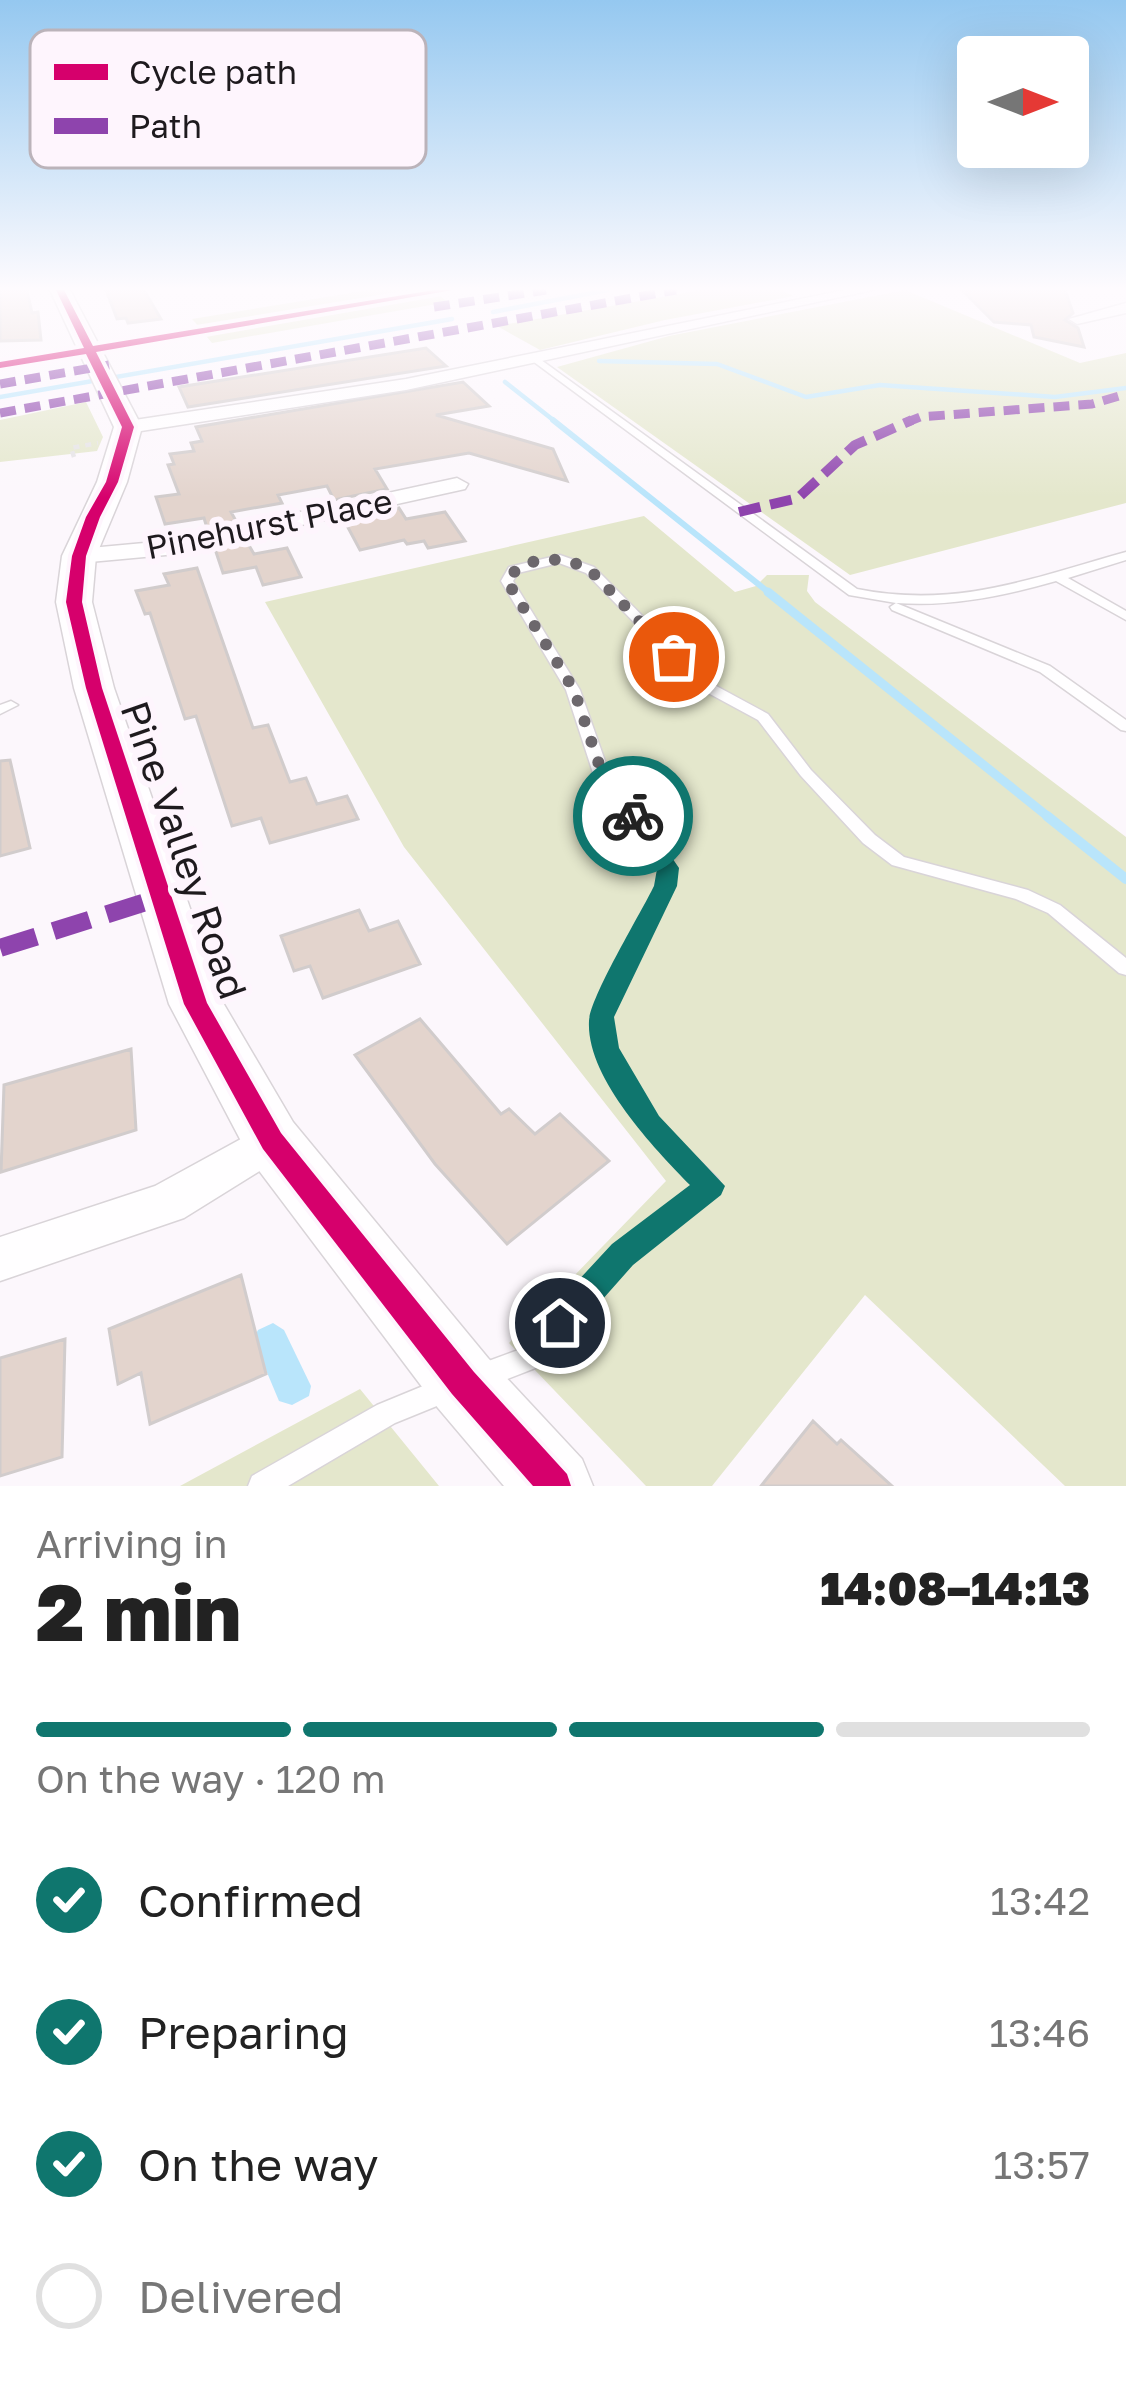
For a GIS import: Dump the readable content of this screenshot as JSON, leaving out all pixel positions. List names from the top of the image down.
{
  "streets": {
    "street": ["Pinehurst Place", "Pine Valley Road"]
  },
  "crossings": [
    ["Pinehurst Place", "Pine Valley Road"]
  ],
  "legend": ["Cycle path", "Path"],
  "north": "right",
  "page": {
    "heading": ["2 min", "Arriving in", "14:08–14:13"],
    "bar": "On the way · 120 m",
    "list": [
      ["Confirmed", "13:42"],
      ["Preparing", "13:46"],
      ["On the way", "13:57"],
      "Delivered"
    ]
  }
}
